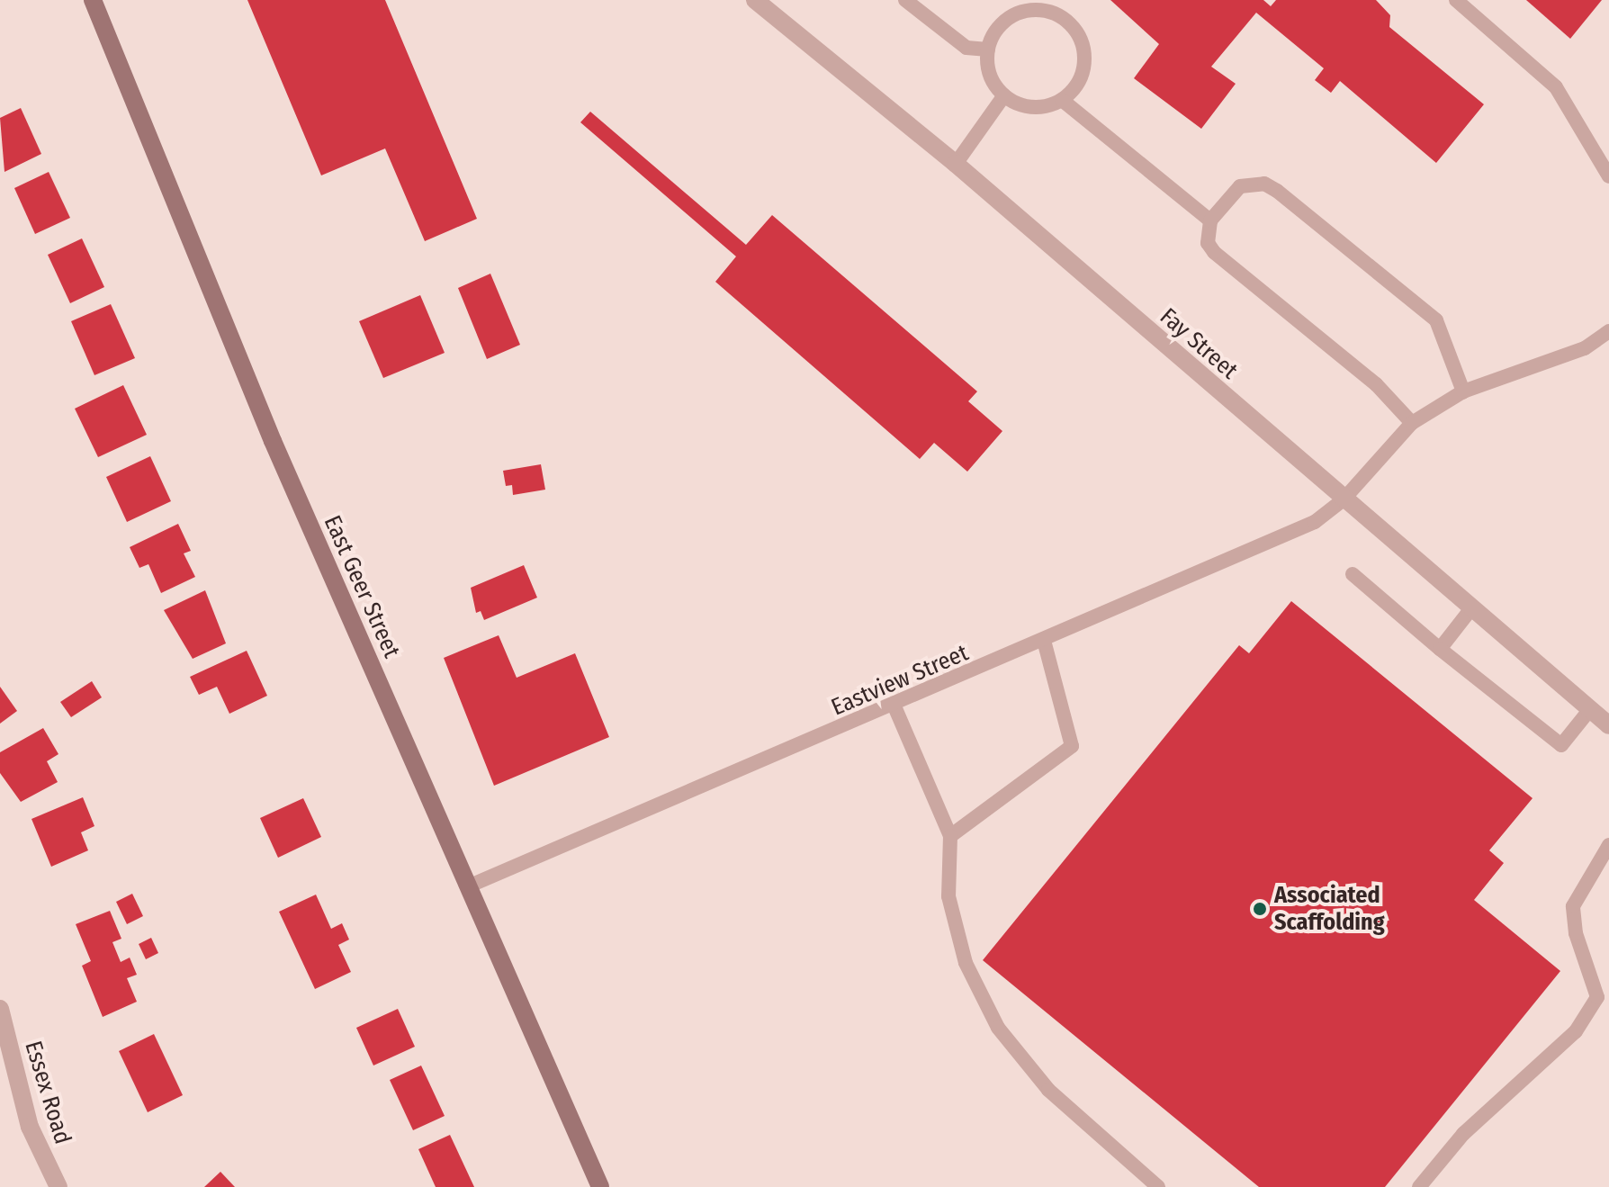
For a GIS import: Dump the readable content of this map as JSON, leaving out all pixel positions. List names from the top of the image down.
{
  "streets": {
    "main road": ["East Geer Street"],
    "street": ["Fay Street", "Essex Road"],
    "lane": ["Eastview Street"]
  },
  "crossings": [
    ["Fay Street", "Eastview Street"],
    ["East Geer Street", "Eastview Street"]
  ],
  "places": ["Associated Scaffolding"]
}
